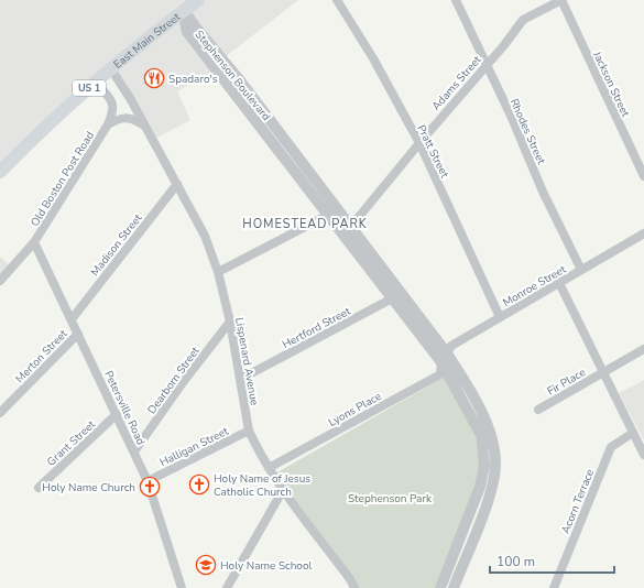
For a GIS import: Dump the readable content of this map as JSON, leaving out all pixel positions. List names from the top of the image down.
{
  "streets": {
    "main road": ["East Main Street", "US 1"],
    "street": [
      "Stephenson Boulevard",
      "Adams Street",
      "Jackson Street",
      "Rhodes Street",
      "Pratt Street",
      "Old Boston Post Road",
      "Madison Street",
      "Monroe Street",
      "Hertford Street",
      "Merton Street",
      "Lispenard Avenue",
      "Dearborn Street",
      "Fir Place",
      "Petersville Road",
      "Lyons Place",
      "Grant Street",
      "Halligan Street",
      "Acorn Terrace"
    ]
  },
  "crossings": [
    ["East Main Street", "Stephenson Boulevard"],
    ["East Main Street", "Old Boston Post Road"],
    ["East Main Street", "Lispenard Avenue"],
    ["Stephenson Boulevard", "Adams Street"],
    ["Stephenson Boulevard", "Monroe Street"],
    ["Stephenson Boulevard", "Hertford Street"],
    ["Stephenson Boulevard", "Lyons Place"],
    ["Adams Street", "Jackson Street"],
    ["Adams Street", "Rhodes Street"],
    ["Adams Street", "Pratt Street"],
    ["Rhodes Street", "Monroe Street"],
    ["Pratt Street", "Monroe Street"],
    ["Old Boston Post Road", "Petersville Road"],
    ["Madison Street", "Lispenard Avenue"],
    ["Madison Street", "Petersville Road"],
    ["Monroe Street", "Lyons Place"],
    ["Hertford Street", "Lispenard Avenue"],
    ["Merton Street", "Petersville Road"],
    ["Lispenard Avenue", "Dearborn Street"],
    ["Lispenard Avenue", "Lyons Place"],
    ["Lispenard Avenue", "Halligan Street"],
    ["Dearborn Street", "Petersville Road"],
    ["Petersville Road", "Grant Street"],
    ["Petersville Road", "Halligan Street"]
  ],
  "districts": ["HOMESTEAD PARK"],
  "parks": ["Stephenson Park"],
  "places": {
    "restaurant": ["Spadaro's"],
    "church": ["Holy Name of Jesus Catholic Church", "Holy Name Church"],
    "school or university": ["Holy Name School"]
  },
  "scale_bar": "100 m"
}
